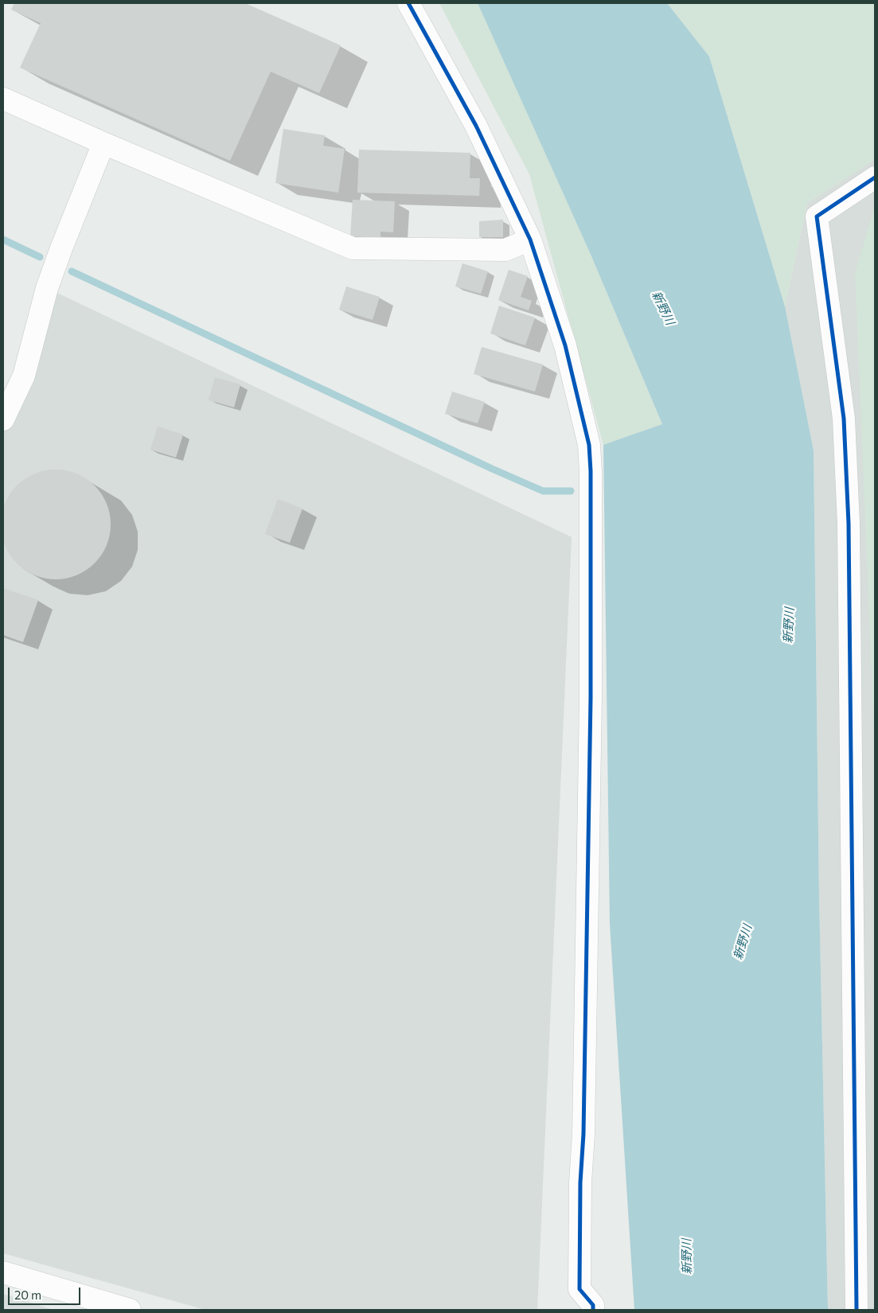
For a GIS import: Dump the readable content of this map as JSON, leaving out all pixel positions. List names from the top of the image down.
{
  "water": ["新野川"],
  "scale_bar": "20 m"
}
